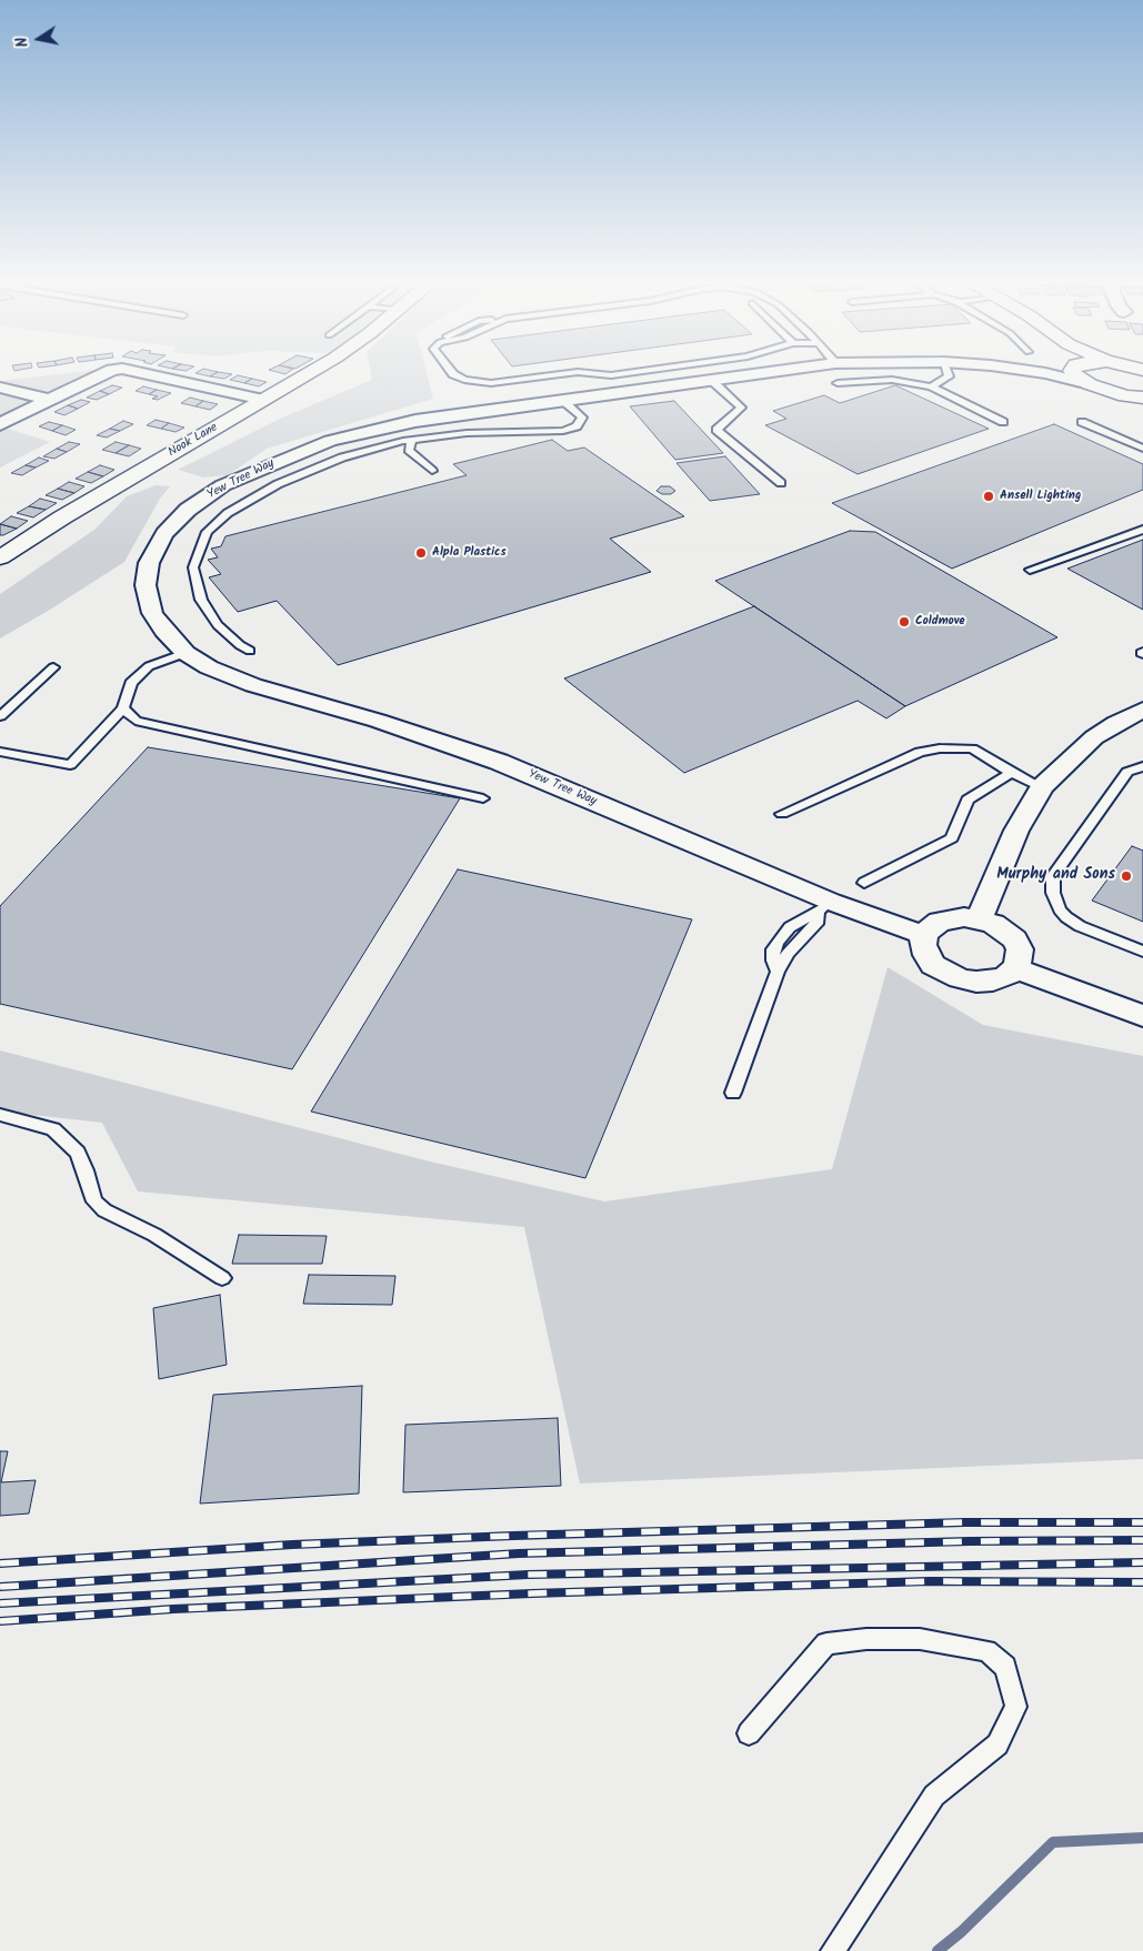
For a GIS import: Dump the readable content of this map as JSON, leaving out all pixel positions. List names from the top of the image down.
{
  "streets": {
    "street": ["Nook Lane", "Yew Tree Way"]
  },
  "places": [
    "Ansell Lighting",
    "Alpla Plastics",
    "Coldmove",
    "Murphy and Sons"
  ],
  "north": "left"
}
